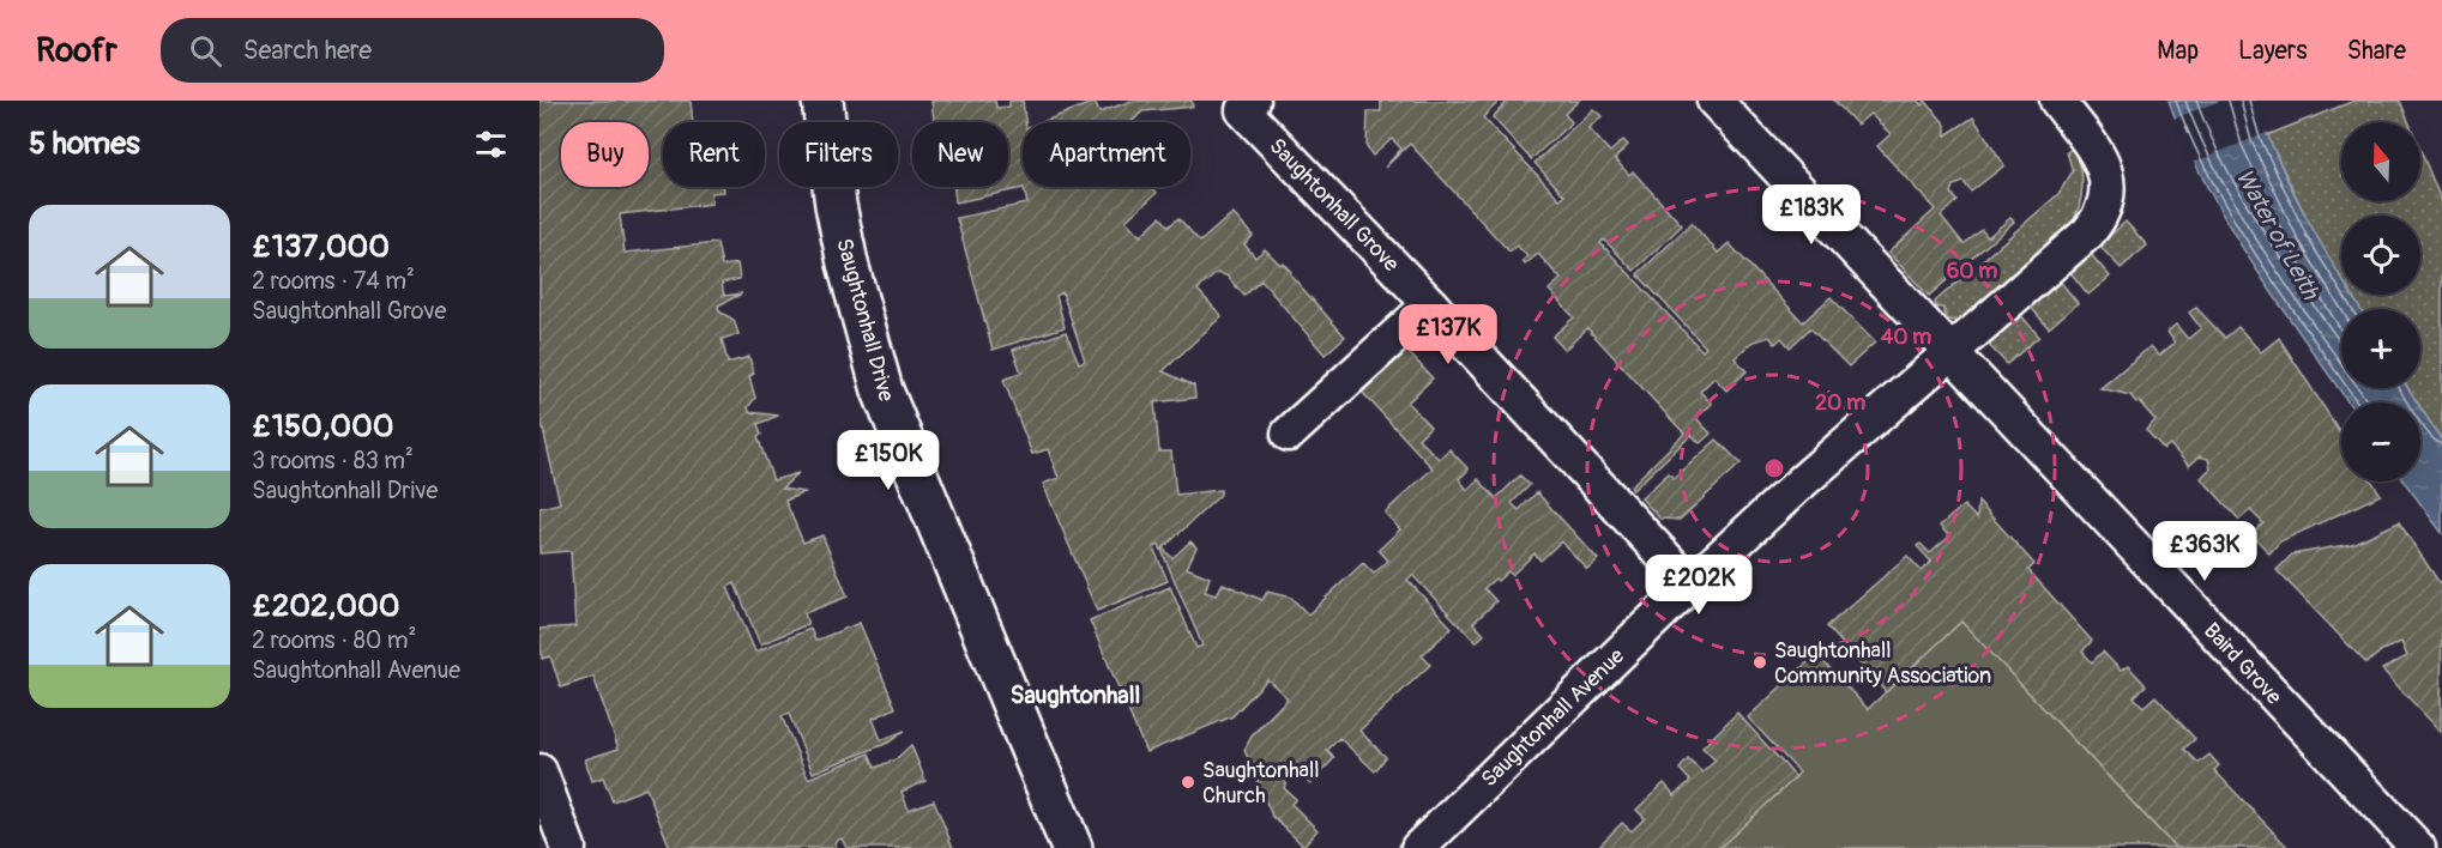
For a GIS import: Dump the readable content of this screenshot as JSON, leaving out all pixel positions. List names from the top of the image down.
{
  "streets": {
    "street": [
      "Saughtonhall Grove",
      "Saughtonhall Drive",
      "Baird Grove",
      "Saughtonhall Avenue"
    ]
  },
  "crossings": [
    ["Saughtonhall Grove", "Saughtonhall Avenue"],
    ["Baird Grove", "Saughtonhall Avenue"]
  ],
  "districts": ["Saughtonhall"],
  "water": ["Water of Leith"],
  "places": ["Saughtonhall Community Association", "Saughtonhall Church"],
  "north": "top",
  "page": {
    "header": "Roofr",
    "search": "Search here",
    "nav": ["Map", "Layers", "Share"],
    "heading": "5 homes",
    "map_buttons": ["+", "−"],
    "chip": [
      "Buy",
      "Rent",
      "Filters",
      "New",
      "Apartment"
    ],
    "price": [
      "£183K",
      "£137K",
      "£150K",
      "£363K",
      "£202K"
    ],
    "list": [
      {
        "name": "£137,000",
        "note": "2 rooms · 74 m² · Saughtonhall Grove"
      },
      {
        "name": "£150,000",
        "note": "3 rooms · 83 m² · Saughtonhall Drive"
      },
      {
        "name": "£202,000",
        "note": "2 rooms · 80 m² · Saughtonhall Avenue"
      }
    ]
  },
  "rings": ["60 m", "40 m", "20 m"]
}
